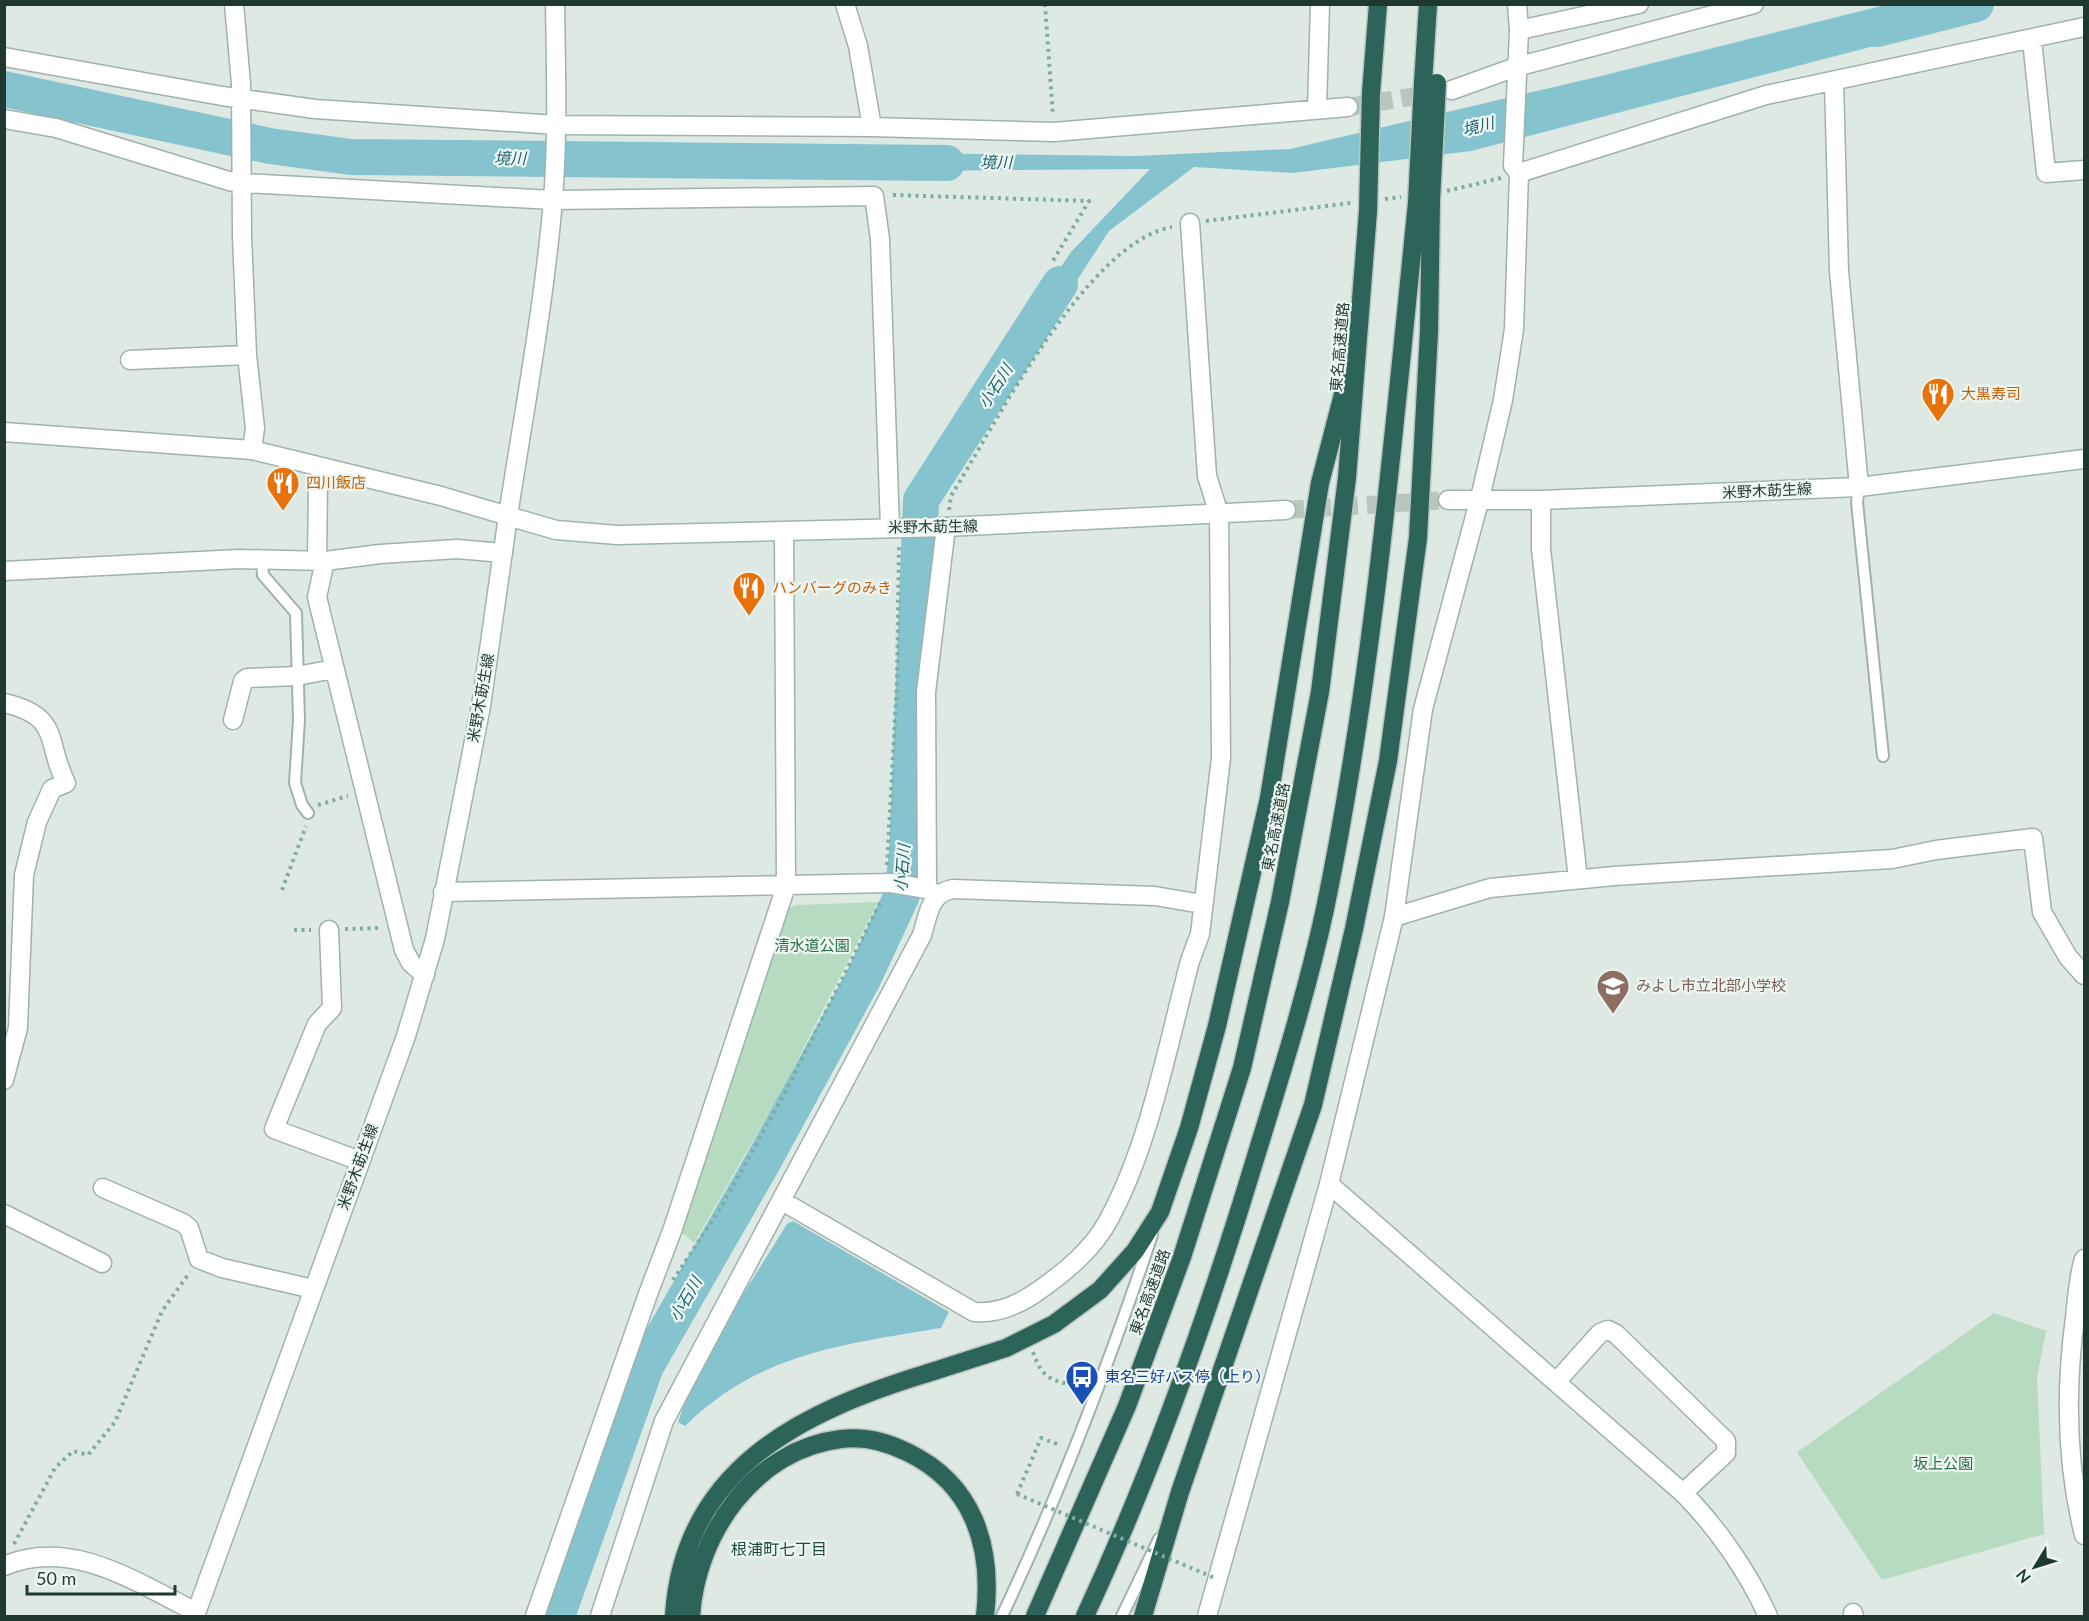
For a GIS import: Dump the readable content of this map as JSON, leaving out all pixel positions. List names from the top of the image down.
{
  "streets": {
    "highway": ["東名高速道路"],
    "street": ["米野木莇生線"]
  },
  "districts": ["根浦町七丁目"],
  "water": ["境川", "小石川"],
  "parks": ["清水道公園", "坂上公園"],
  "places": {
    "restaurant": ["大黒寿司", "四川飯店", "ハンバーグのみき"],
    "school or university": ["みよし市立北部小学校"],
    "bus stop": ["東名三好バス停（上り）"]
  },
  "scale_bar": "50 m",
  "north": "bottom left"
}
